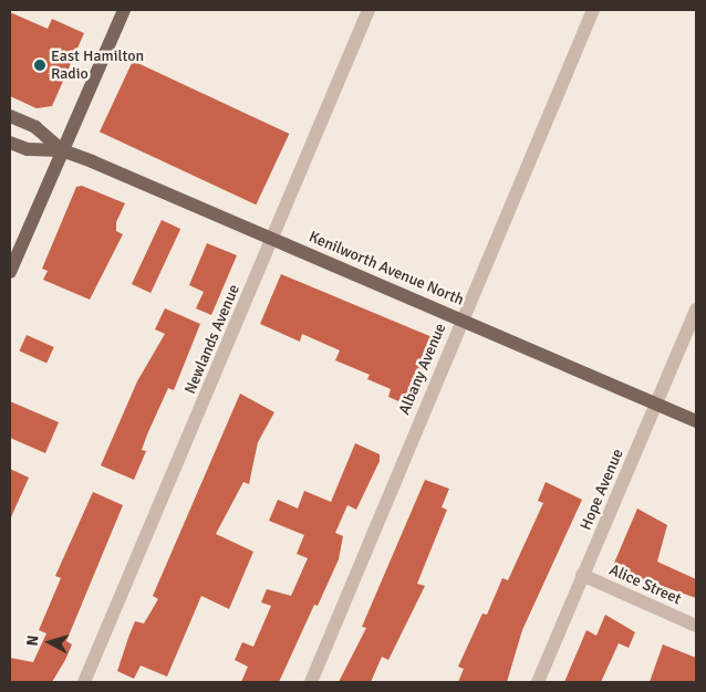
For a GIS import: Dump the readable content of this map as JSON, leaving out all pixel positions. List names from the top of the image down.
{
  "streets": {
    "main road": ["Kenilworth Avenue North"],
    "street": [
      "Newlands Avenue",
      "Albany Avenue",
      "Hope Avenue",
      "Alice Street"
    ]
  },
  "crossings": [
    ["Kenilworth Avenue North", "Newlands Avenue"],
    ["Kenilworth Avenue North", "Albany Avenue"],
    ["Kenilworth Avenue North", "Hope Avenue"],
    ["Hope Avenue", "Alice Street"]
  ],
  "places": ["East Hamilton Radio"],
  "north": "left"
}
